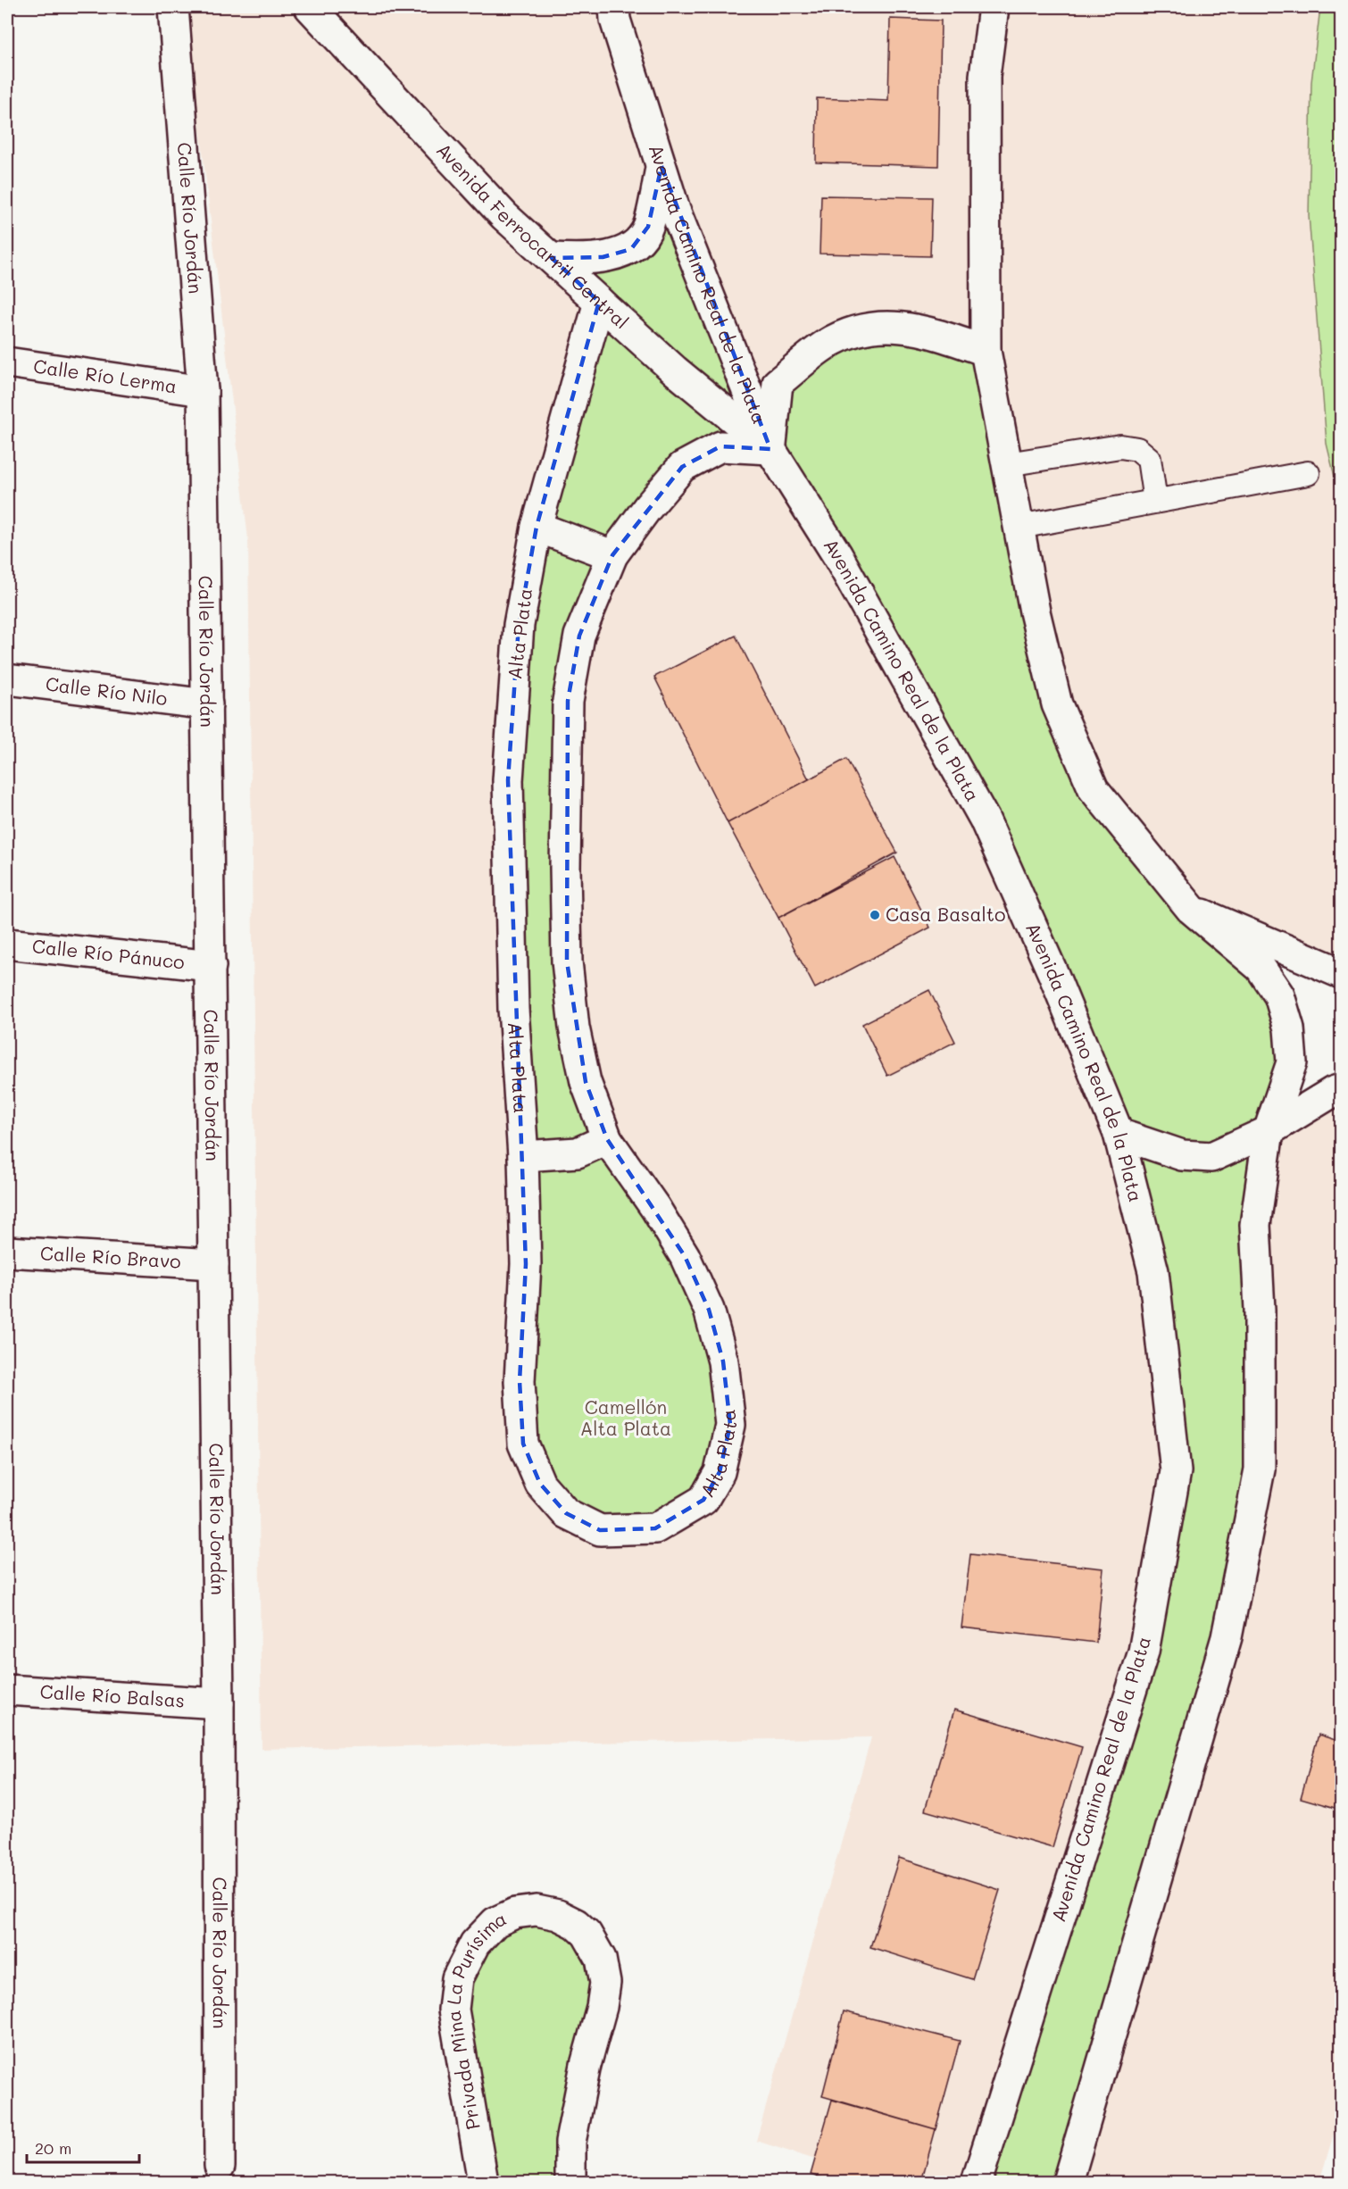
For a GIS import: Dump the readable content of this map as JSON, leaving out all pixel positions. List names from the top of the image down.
{
  "streets": {
    "street": [
      "Calle Río Jordán",
      "Avenida Ferrocarril Central",
      "Avenida Camino Real de la Plata",
      "Calle Río Lerma",
      "Alta Plata",
      "Calle Río Nilo",
      "Calle Río Pánuco",
      "Calle Río Bravo",
      "Calle Río Balsas",
      "Privada Mina La Purísima"
    ]
  },
  "crossings": [
    ["Calle Río Jordán", "Calle Río Lerma"],
    ["Calle Río Jordán", "Calle Río Nilo"],
    ["Calle Río Jordán", "Calle Río Pánuco"],
    ["Calle Río Jordán", "Calle Río Bravo"],
    ["Calle Río Jordán", "Calle Río Balsas"],
    ["Avenida Ferrocarril Central", "Avenida Camino Real de la Plata"],
    ["Avenida Ferrocarril Central", "Alta Plata"],
    ["Avenida Camino Real de la Plata", "Alta Plata"]
  ],
  "parks": ["Camellón Alta Plata"],
  "places": ["Casa Basalto"],
  "scale_bar": "20 m"
}
